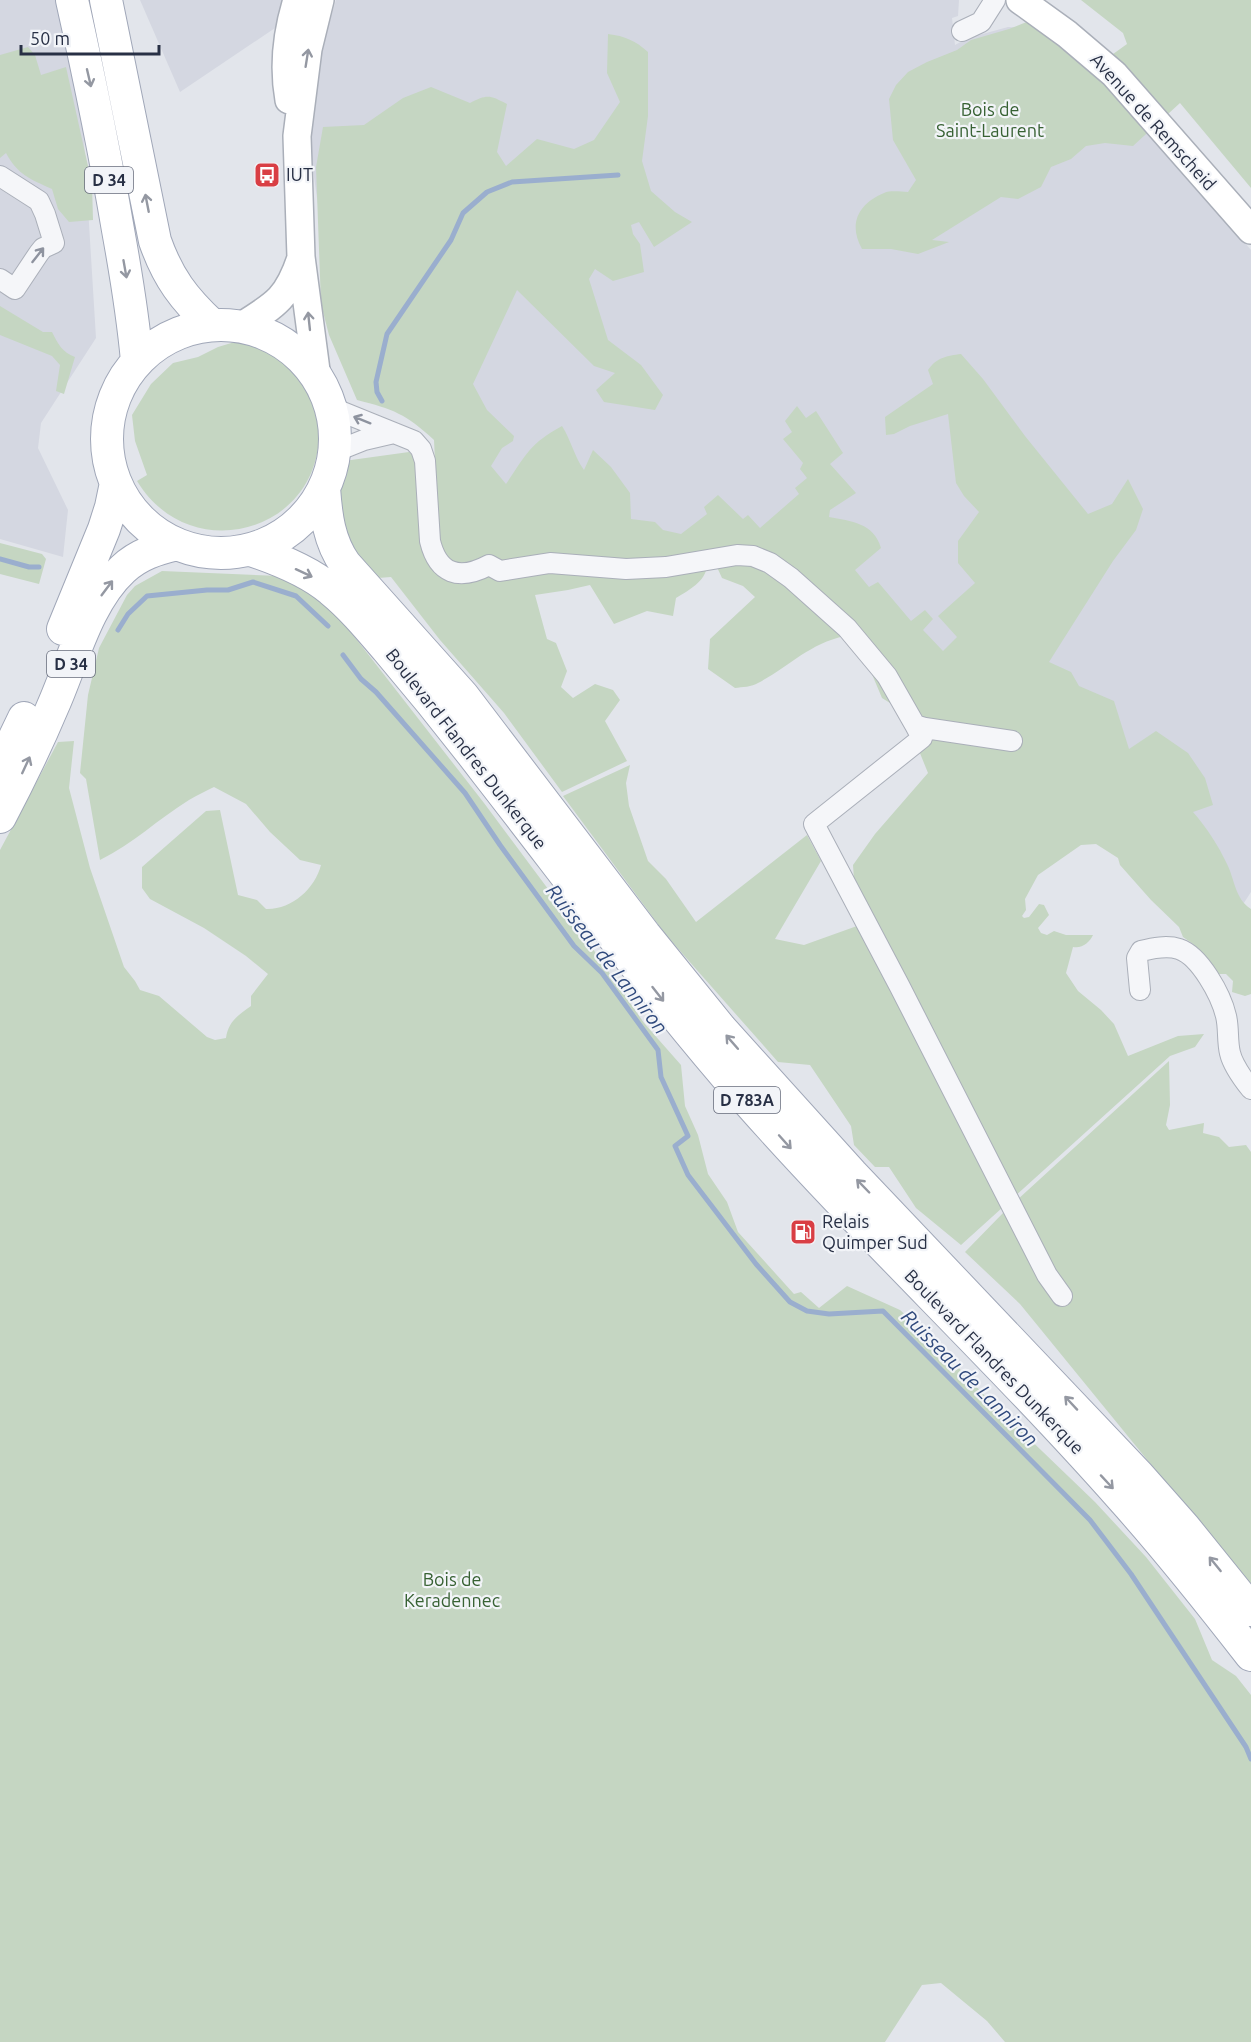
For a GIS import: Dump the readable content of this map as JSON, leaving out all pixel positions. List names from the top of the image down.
{
  "streets": {
    "main road": ["D 34", "Boulevard Flandres Dunkerque", "D 783A"],
    "street": ["Avenue de Remscheid"]
  },
  "water": ["Ruisseau de Lanniron"],
  "parks": ["Bois de Saint-Laurent", "Bois de Keradennec"],
  "places": {
    "bus stop": ["IUT"],
    "fuel station": ["Relais Quimper Sud"]
  },
  "scale_bar": "50 m"
}
